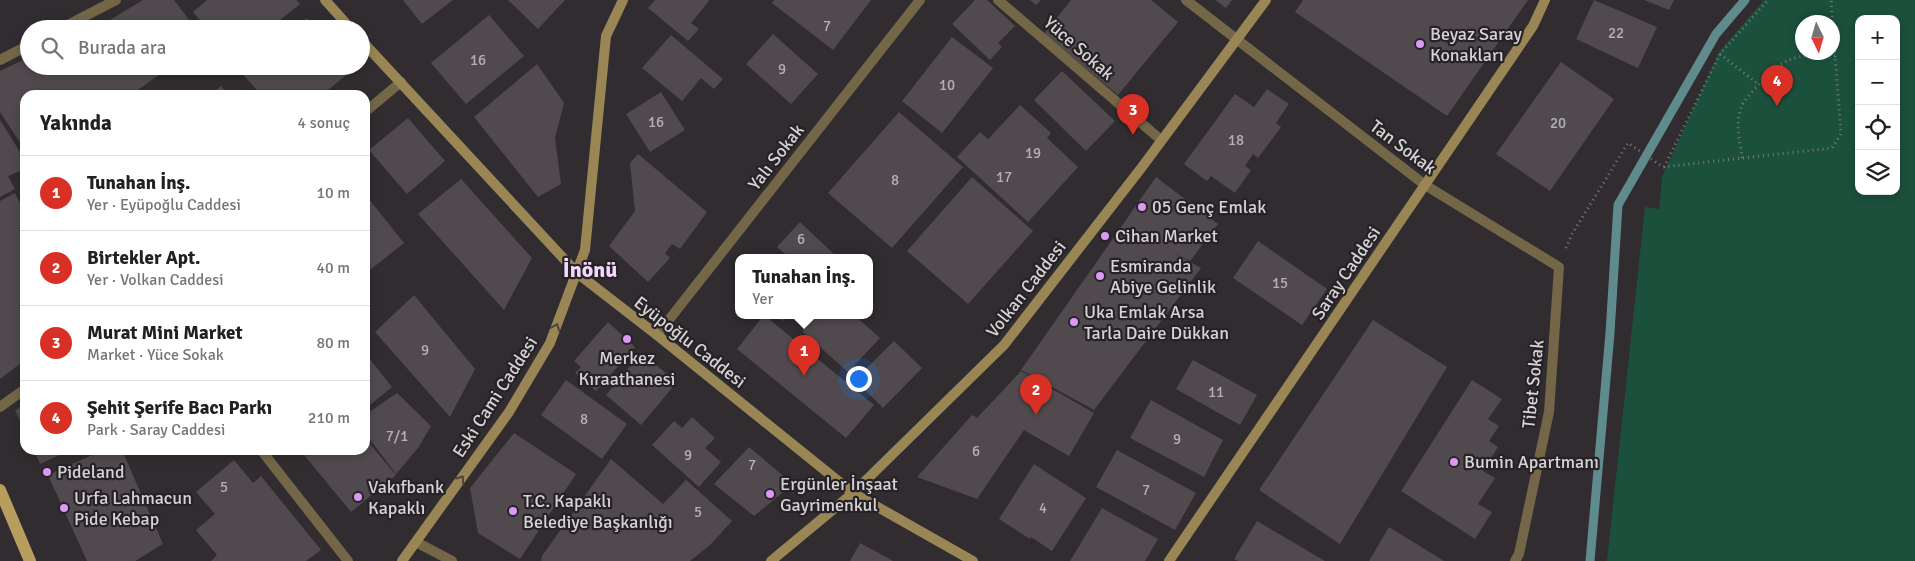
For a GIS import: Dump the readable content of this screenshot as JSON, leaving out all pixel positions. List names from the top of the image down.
{
  "streets": {
    "street": [
      "Yüce Sokak",
      "Tan Sokak",
      "Yalı Sokak",
      "Saray Caddesi",
      "Volkan Caddesi",
      "Eyüpoğlu Caddesi",
      "Tibet Sokak",
      "Eski Cami Caddesi"
    ]
  },
  "crossings": [
    ["Yüce Sokak", "Volkan Caddesi"],
    ["Tan Sokak", "Saray Caddesi"],
    ["Tan Sokak", "Volkan Caddesi"],
    ["Tan Sokak", "Tibet Sokak"],
    ["Yalı Sokak", "Eyüpoğlu Caddesi"],
    ["Volkan Caddesi", "Eyüpoğlu Caddesi"],
    ["Eyüpoğlu Caddesi", "Eski Cami Caddesi"]
  ],
  "one_way": ["Eski Cami Caddesi"],
  "districts": ["İnönü"],
  "places": [
    "Beyaz Saray Konakları",
    "05 Genç Emlak",
    "Cihan Market",
    "Esmiranda Abiye Gelinlik",
    "Uka Emlak Arsa Tarla Daire Dükkan",
    "Merkez Kıraathanesi",
    "Bumin Apartmanı",
    "Pideland",
    "Ergünler İnşaat Gayrimenkul",
    "Vakıfbank Kapaklı",
    "Urfa Lahmacun Pide Kebap",
    "T.C. Kapaklı Belediye Başkanlığı"
  ],
  "house_numbers": [
    "7",
    "22",
    "16",
    "9",
    "10",
    "16",
    "20",
    "18",
    "19",
    "17",
    "8",
    "6",
    "15",
    "9",
    "11",
    "8",
    "7/1",
    "9",
    "6",
    "9",
    "7",
    "5",
    "7",
    "4",
    "5"
  ],
  "north": "bottom",
  "page": {
    "map_buttons": ["+", "−"],
    "search": "Burada ara",
    "pins": [
      "4",
      "3",
      "1",
      "2"
    ],
    "heading": ["Yakında", "4 sonuç"],
    "list": [
      {
        "mark": "1",
        "name": "Tunahan İnş.",
        "note": "Yer · Eyüpoğlu Caddesi",
        "value": "10 m"
      },
      {
        "mark": "2",
        "name": "Birtekler Apt.",
        "note": "Yer · Volkan Caddesi",
        "value": "40 m"
      },
      {
        "mark": "3",
        "name": "Murat Mini Market",
        "note": "Market · Yüce Sokak",
        "value": "80 m"
      },
      {
        "mark": "4",
        "name": "Şehit Şerife Bacı Parkı",
        "note": "Park · Saray Caddesi",
        "value": "210 m"
      }
    ],
    "popup": ["Tunahan İnş.", "Yer"]
  }
}
